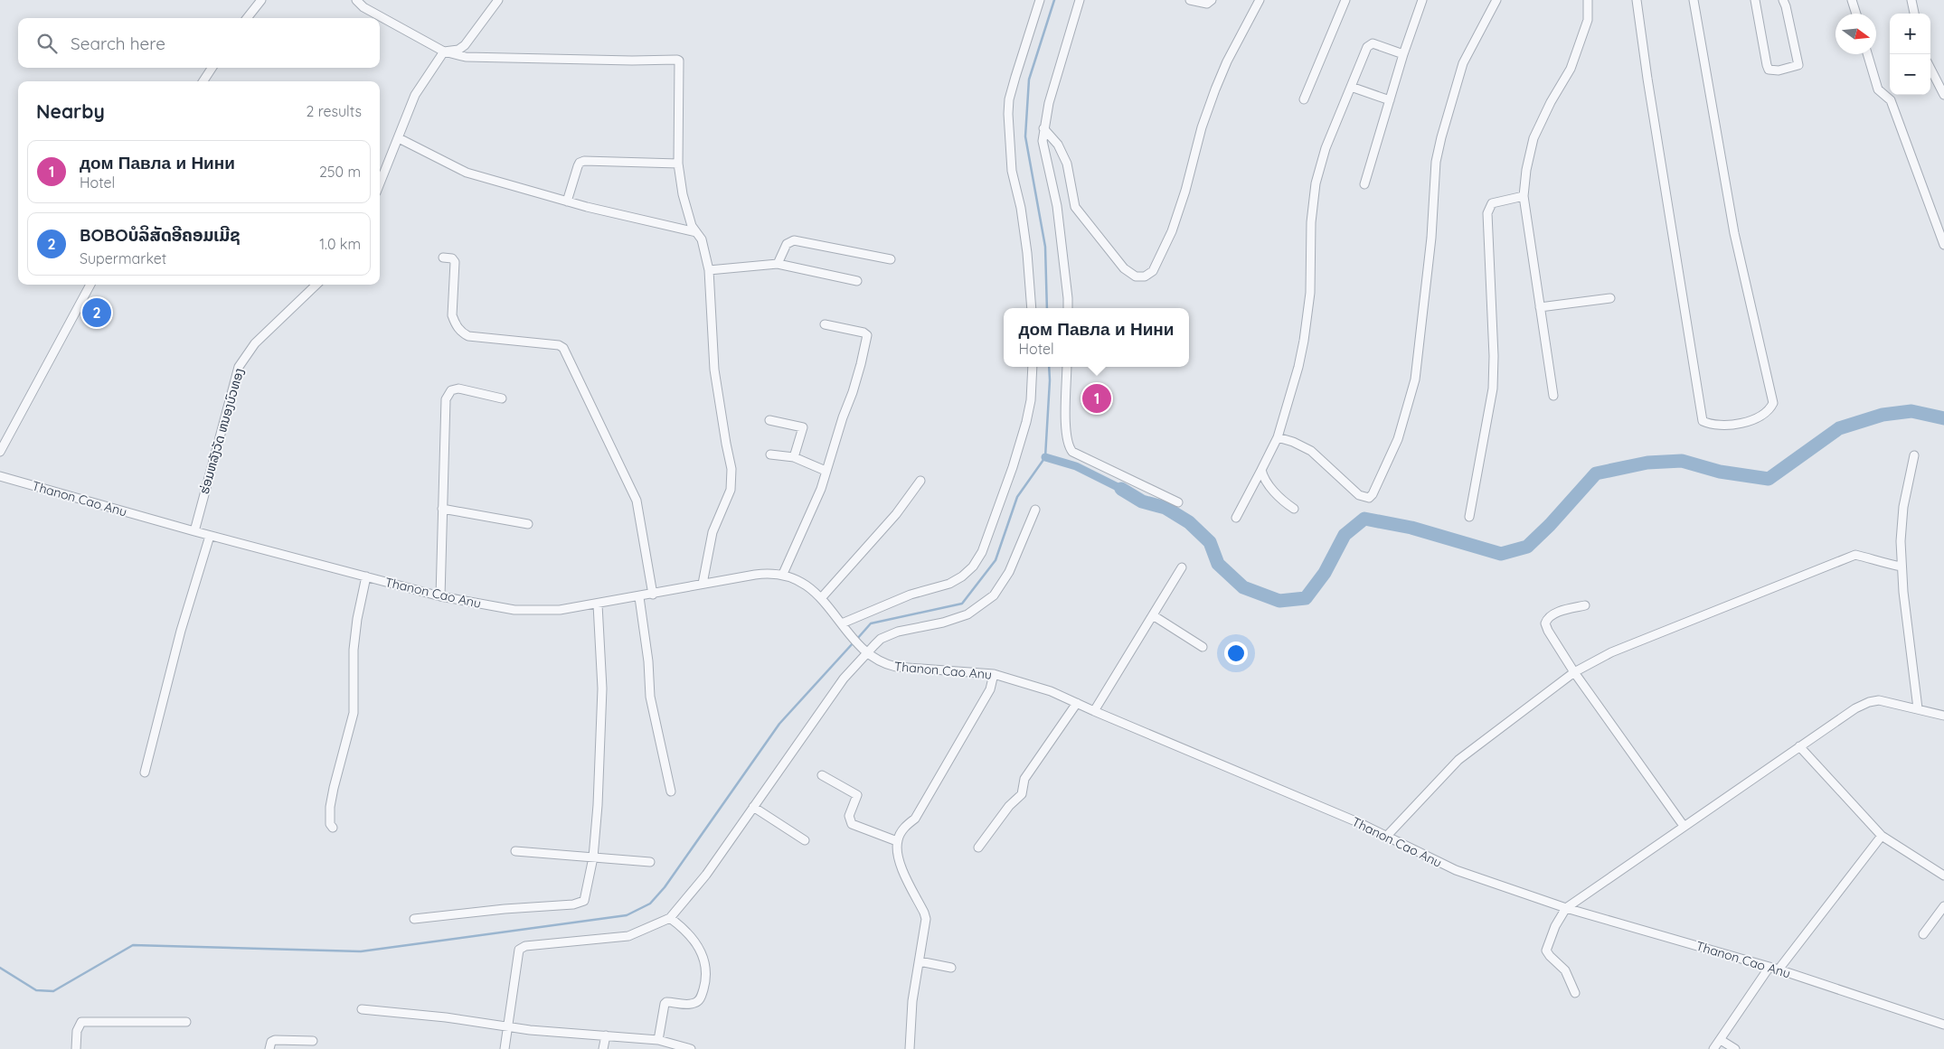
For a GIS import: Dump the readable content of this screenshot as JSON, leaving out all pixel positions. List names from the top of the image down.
{
  "streets": {
    "street": ["ຮ່ອມຫລັງວັດ ຫນອງບົວທອງ", "Thanon Cao Anu"]
  },
  "crossings": [
    ["ຮ່ອມຫລັງວັດ ຫນອງບົວທອງ", "Thanon Cao Anu"]
  ],
  "north": "right",
  "page": {
    "map_buttons": ["+", "−"],
    "search": "Search here",
    "heading": ["Nearby", "2 results"],
    "list": [
      {
        "mark": "1",
        "name": "дом Павла и Нини",
        "note": "Hotel",
        "value": "250 m"
      },
      {
        "mark": "2",
        "name": "BOBOບໍລິສັດອີຄອມເມີຊ",
        "note": "Supermarket",
        "value": "1.0 km"
      }
    ],
    "pins": ["2", "1"],
    "popup": ["дом Павла и Нини", "Hotel"]
  }
}
